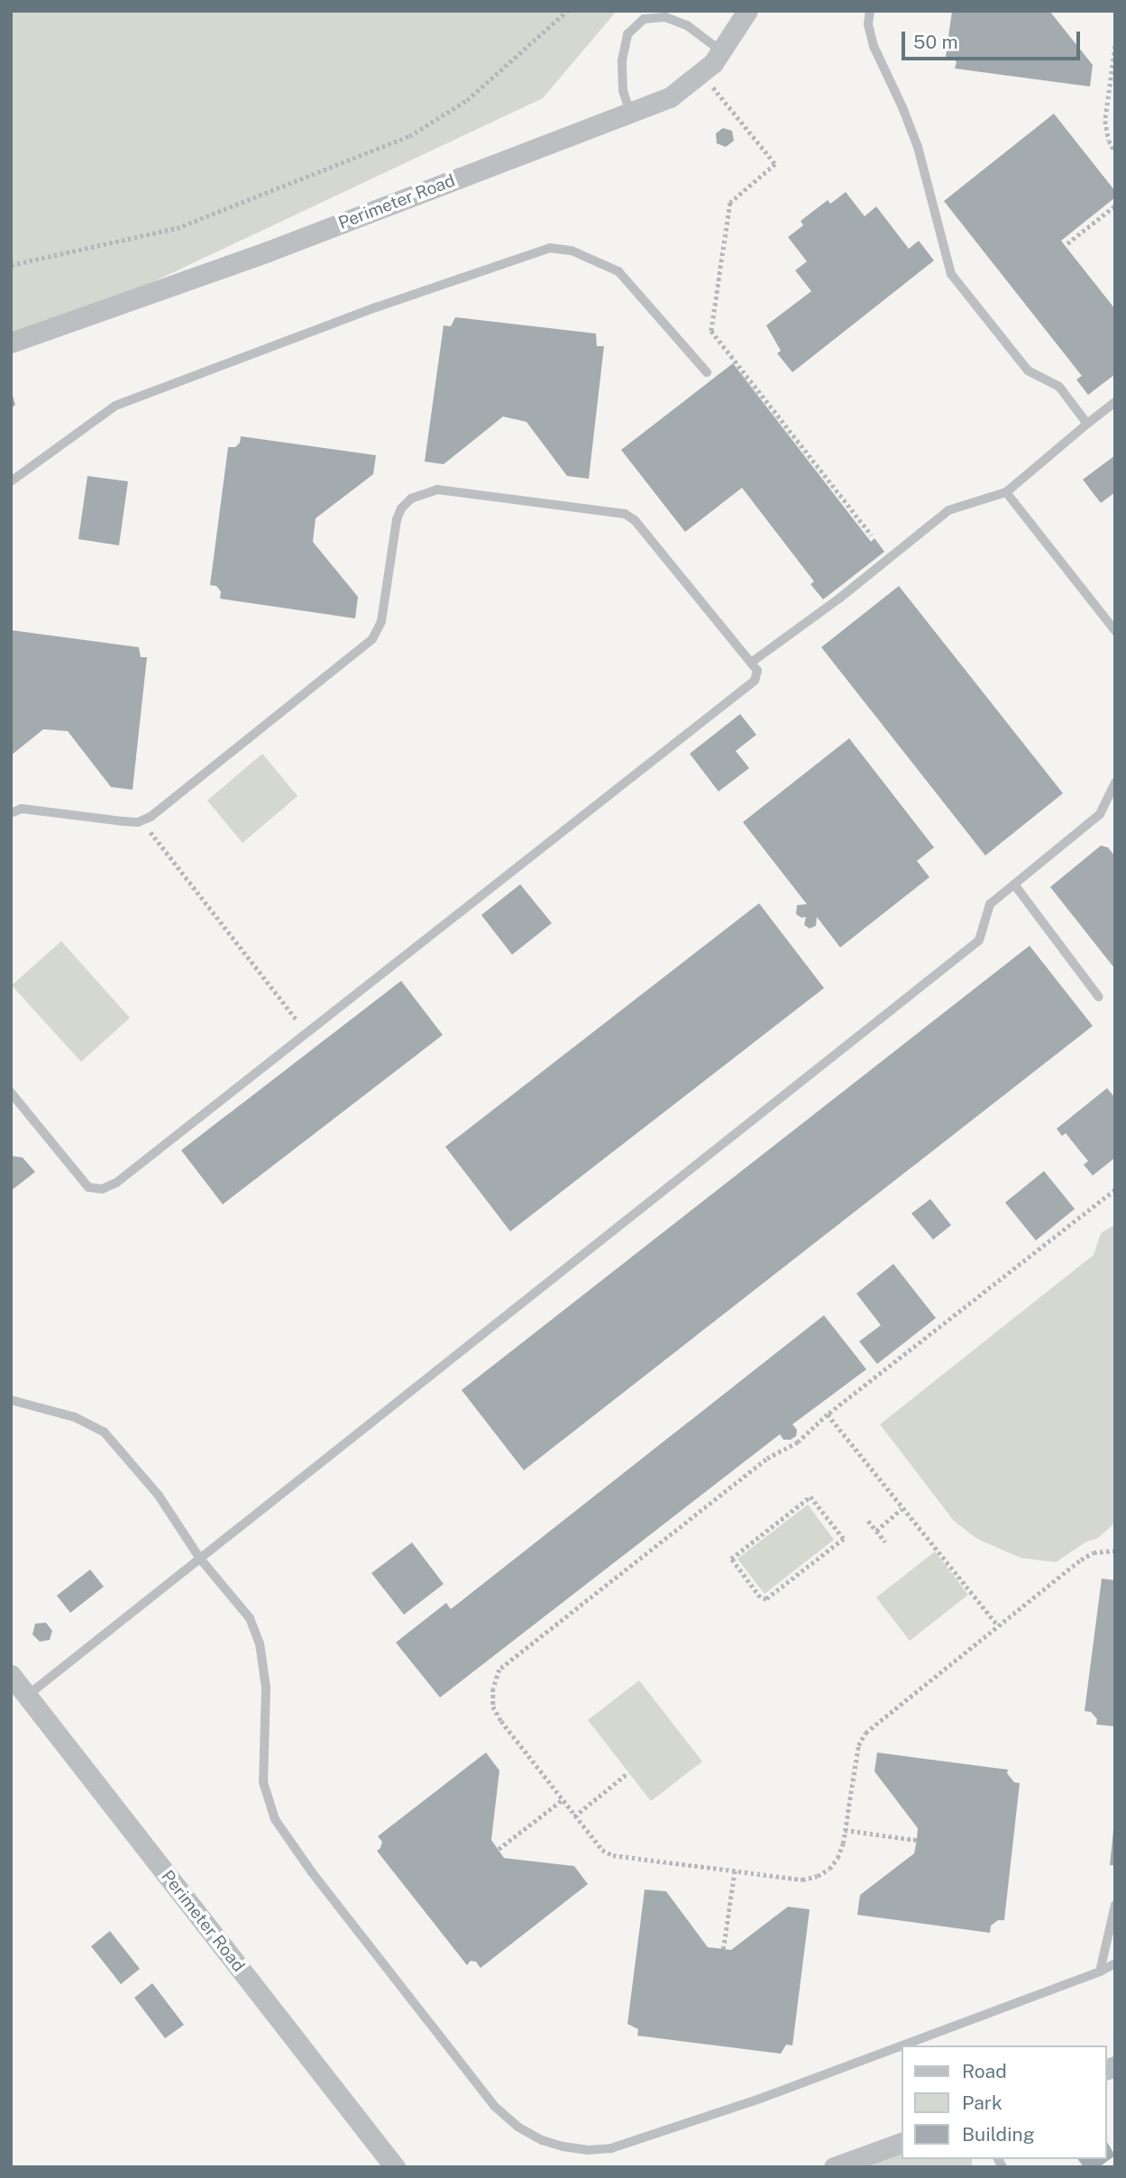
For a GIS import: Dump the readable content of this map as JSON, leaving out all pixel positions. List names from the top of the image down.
{
  "streets": {
    "street": ["Perimeter Road"]
  },
  "legend": ["Road", "Park", "Building"],
  "scale_bar": "50 m"
}
